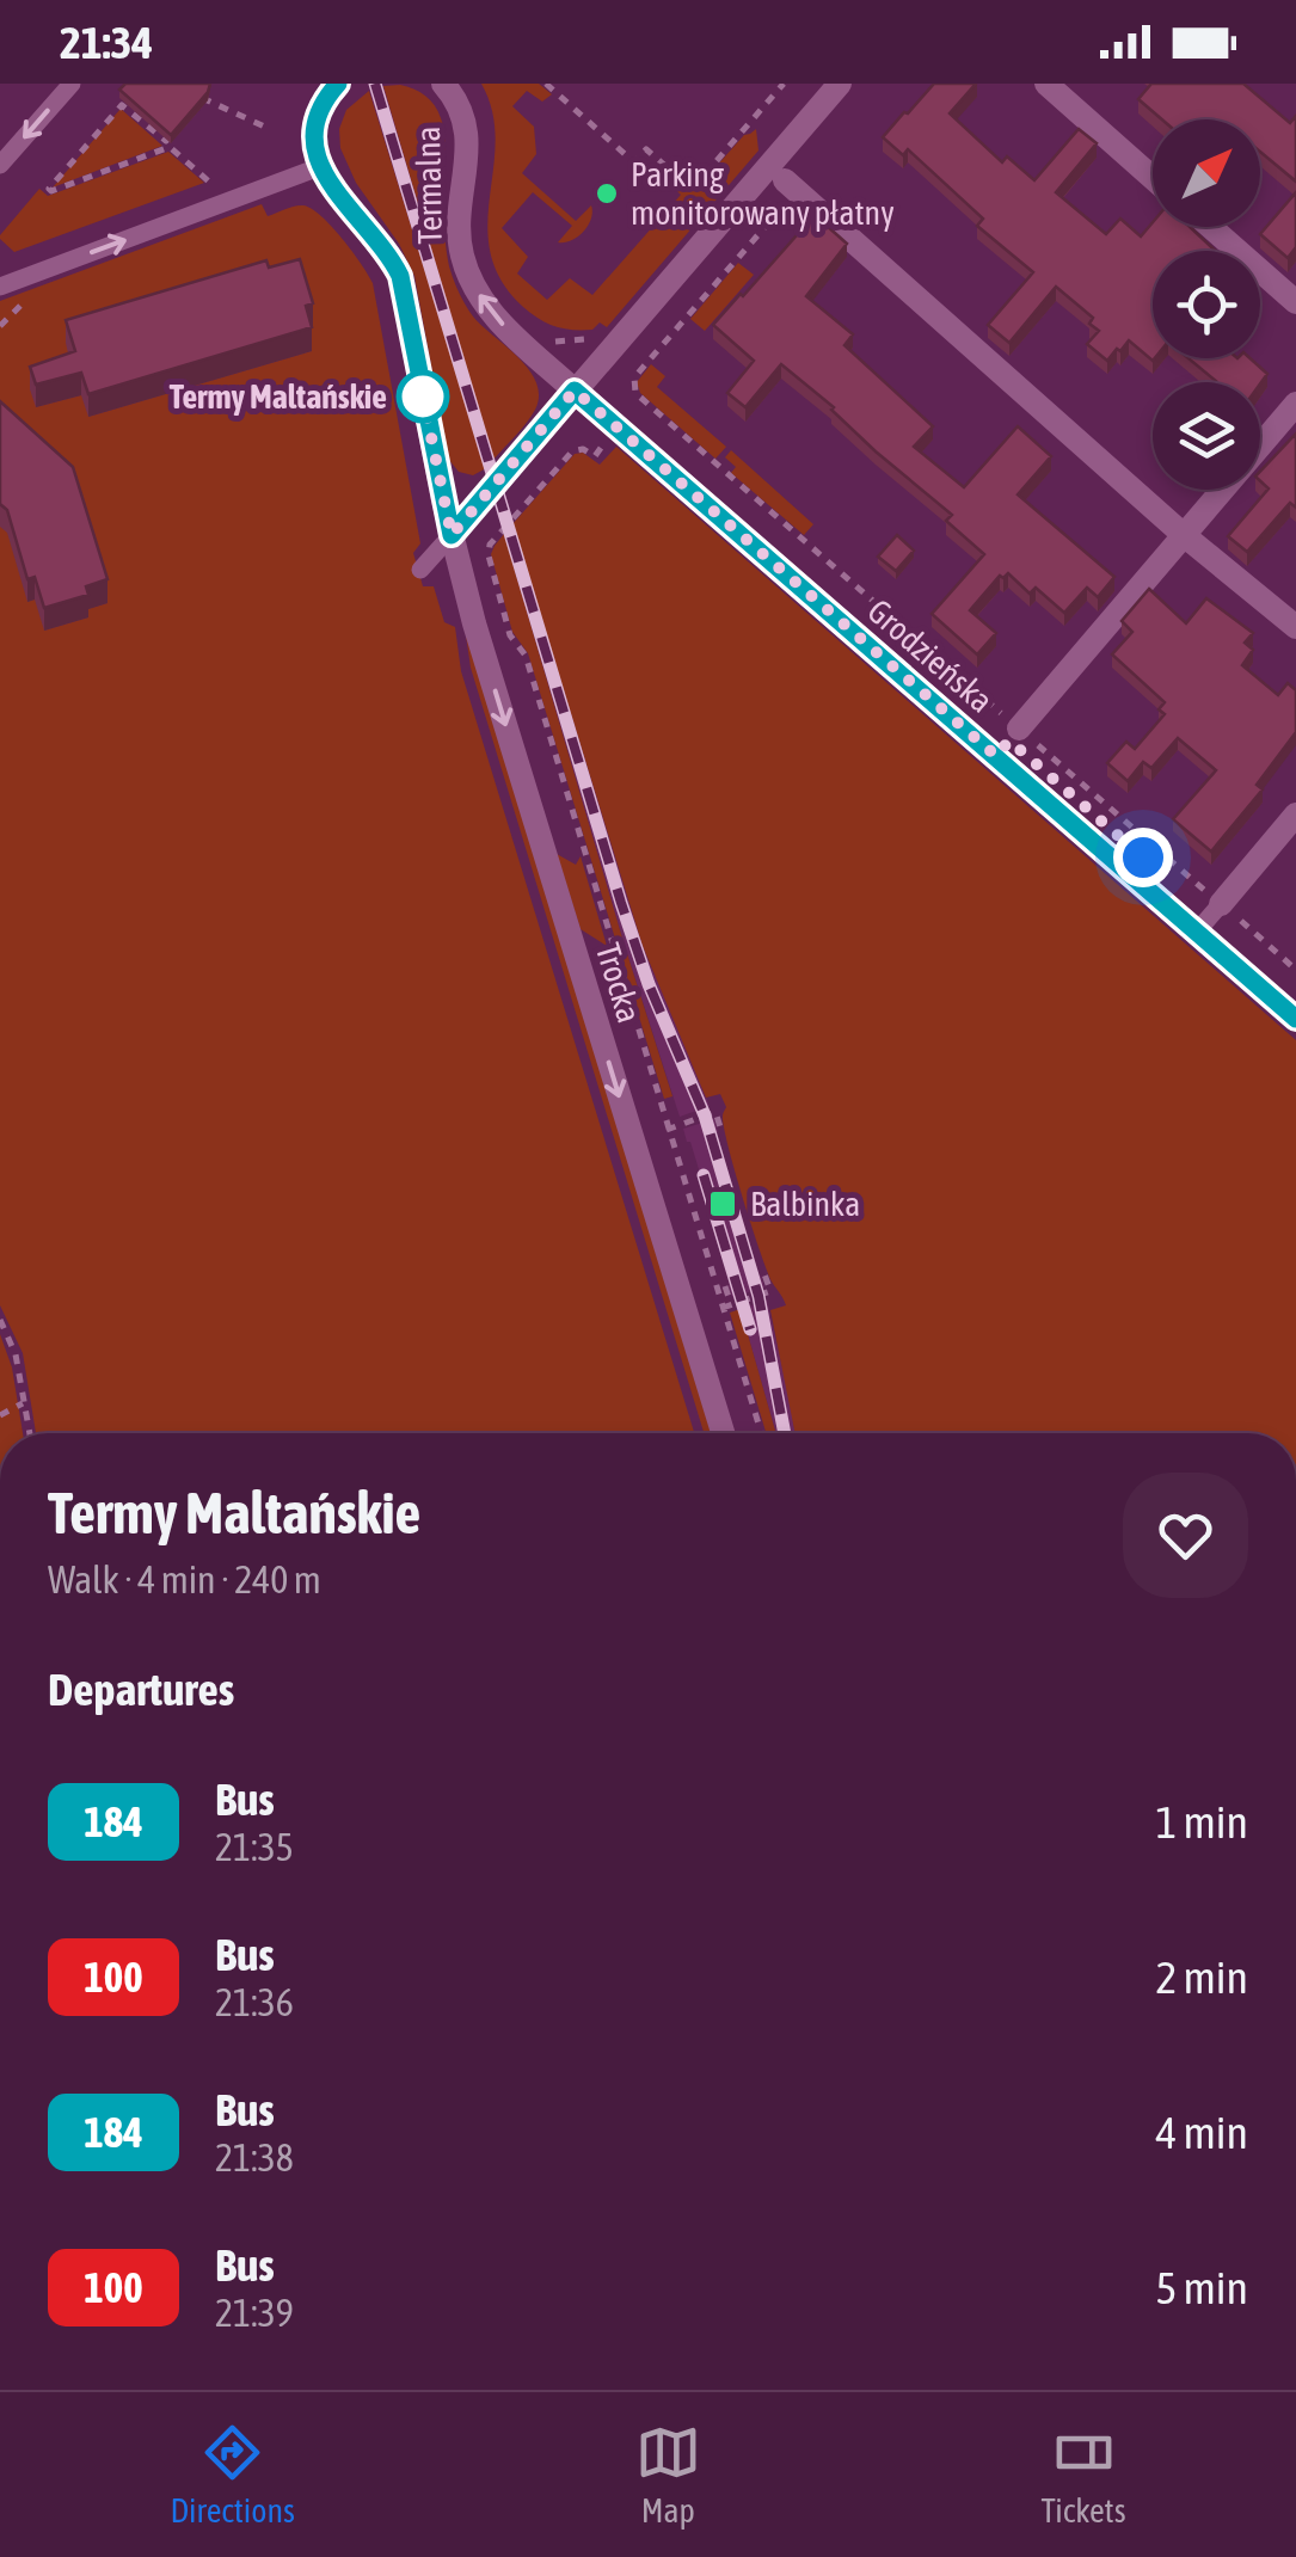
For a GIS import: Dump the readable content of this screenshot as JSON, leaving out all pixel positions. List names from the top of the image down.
{
  "streets": {
    "street": ["Termalna", "Grodzieńska", "Trocka"]
  },
  "crossings": [
    ["Termalna", "Grodzieńska"],
    ["Termalna", "Trocka"]
  ],
  "one_way": ["Trocka"],
  "places": {
    "other": ["Parking monitorowany płatny", "Termy Maltańskie"],
    "transit": ["Balbinka"]
  },
  "lines": ["bus line 184"],
  "north": "top right",
  "page": {
    "status": "21:34",
    "heading": [
      ["Termy Maltańskie", "Walk · 4 min · 240 m"],
      "Departures"
    ],
    "list": [
      {
        "mark": "184",
        "name": "Bus",
        "note": "21:35",
        "value": "1 min"
      },
      {
        "mark": "100",
        "name": "Bus",
        "note": "21:36",
        "value": "2 min"
      },
      {
        "mark": "184",
        "name": "Bus",
        "note": "21:38",
        "value": "4 min"
      },
      {
        "mark": "100",
        "name": "Bus",
        "note": "21:39",
        "value": "5 min"
      }
    ],
    "tabs": ["Directions", "Map", "Tickets"]
  }
}
